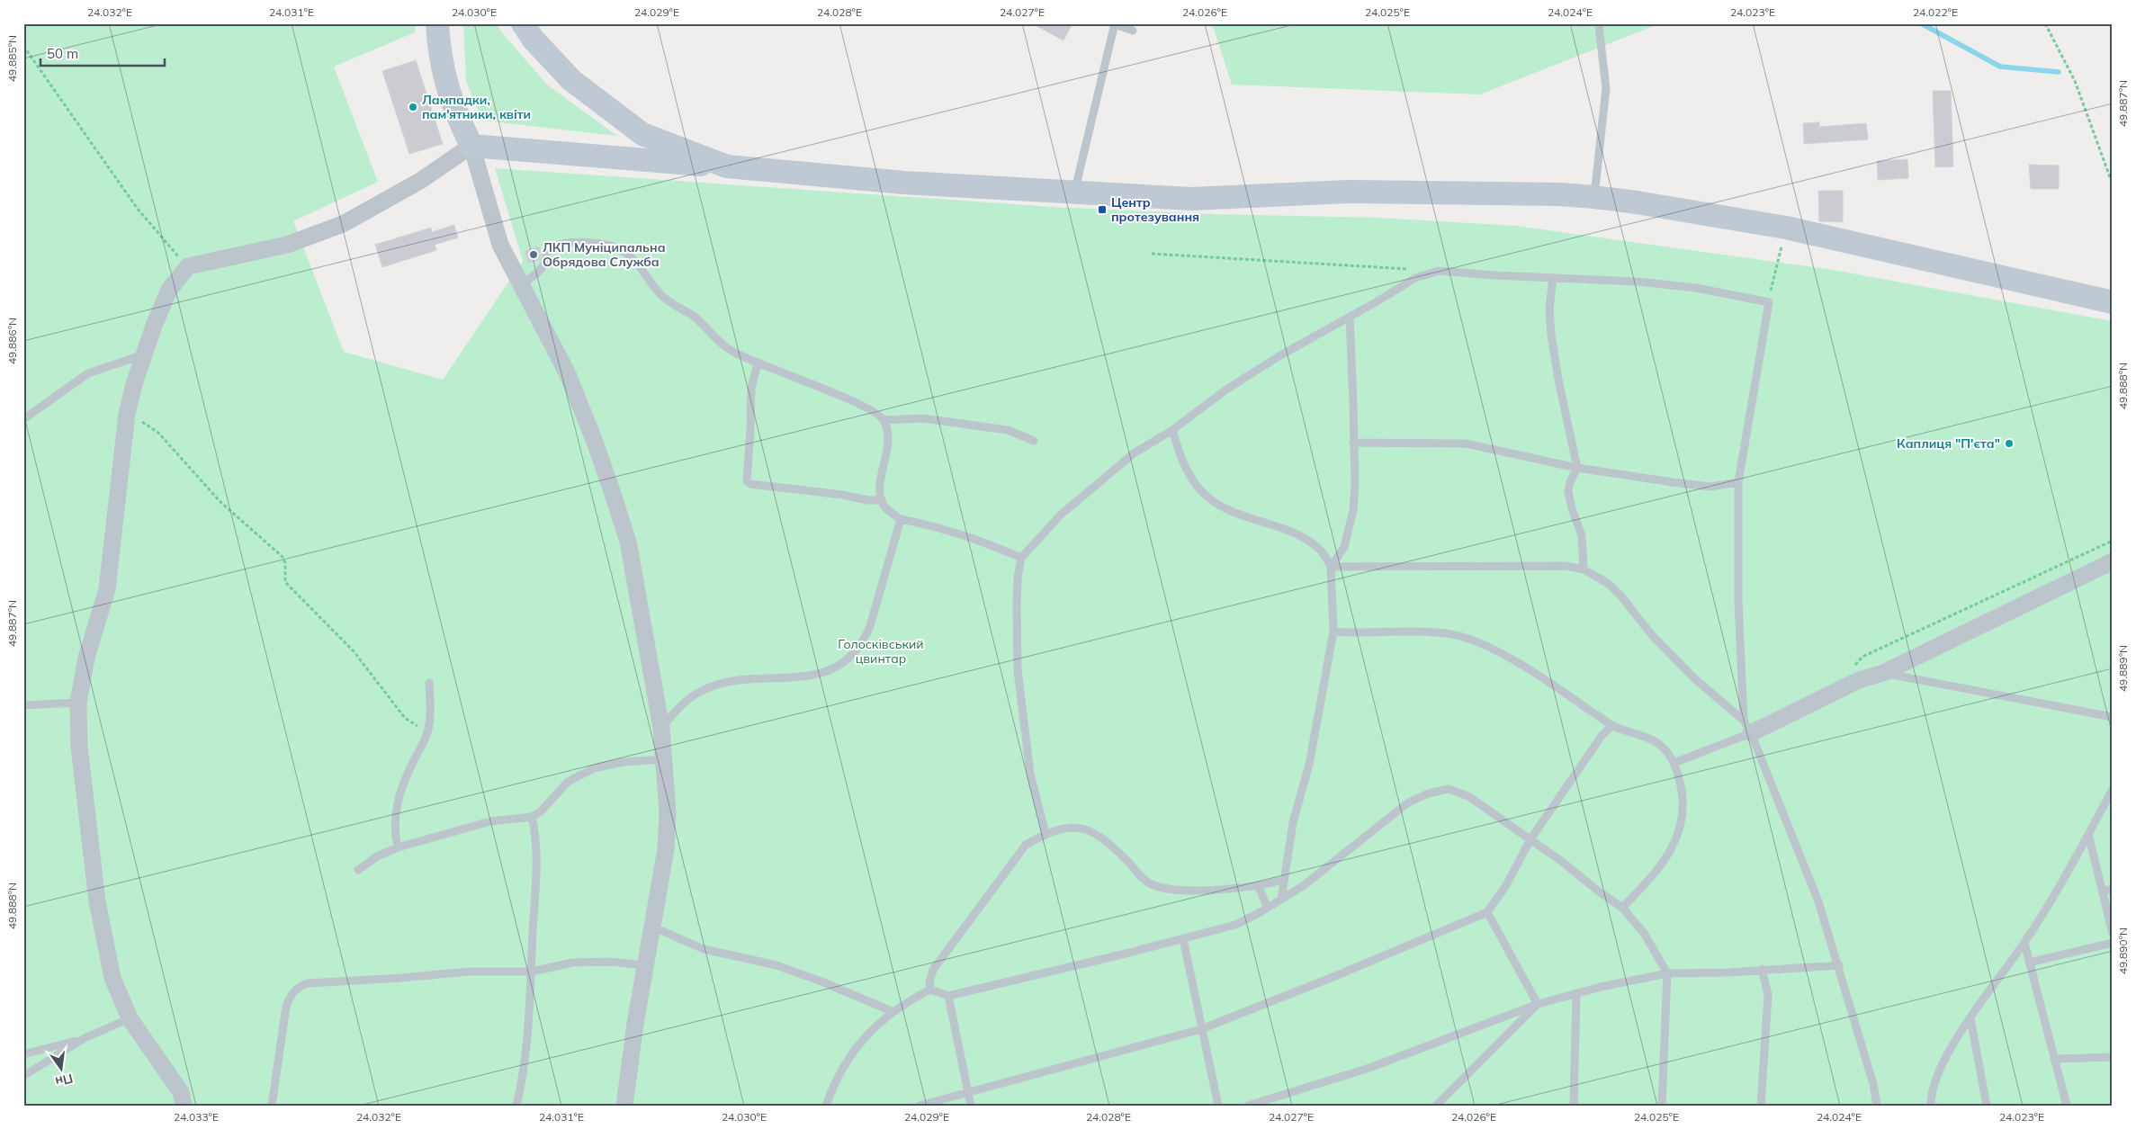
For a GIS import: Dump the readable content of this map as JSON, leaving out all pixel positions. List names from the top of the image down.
{
  "parks": ["Голосківський цвинтар"],
  "places": {
    "other": ["Лампадки, пам'ятники, квіти", "ЛКП Муніципальна Обрядова Служба", "Каплиця \"П'єта\""],
    "transit": ["Центр протезування"]
  },
  "scale_bar": "50 m",
  "north": "bottom",
  "coordinates": [
    "24.032°E",
    "24.031°E",
    "24.030°E",
    "24.029°E",
    "24.028°E",
    "24.027°E",
    "24.026°E",
    "24.025°E",
    "24.024°E",
    "24.023°E",
    "24.022°E",
    "49.885°N",
    "49.887°N",
    "49.886°N",
    "49.888°N",
    "49.889°N",
    "49.890°N",
    "24.033°E"
  ]
}
